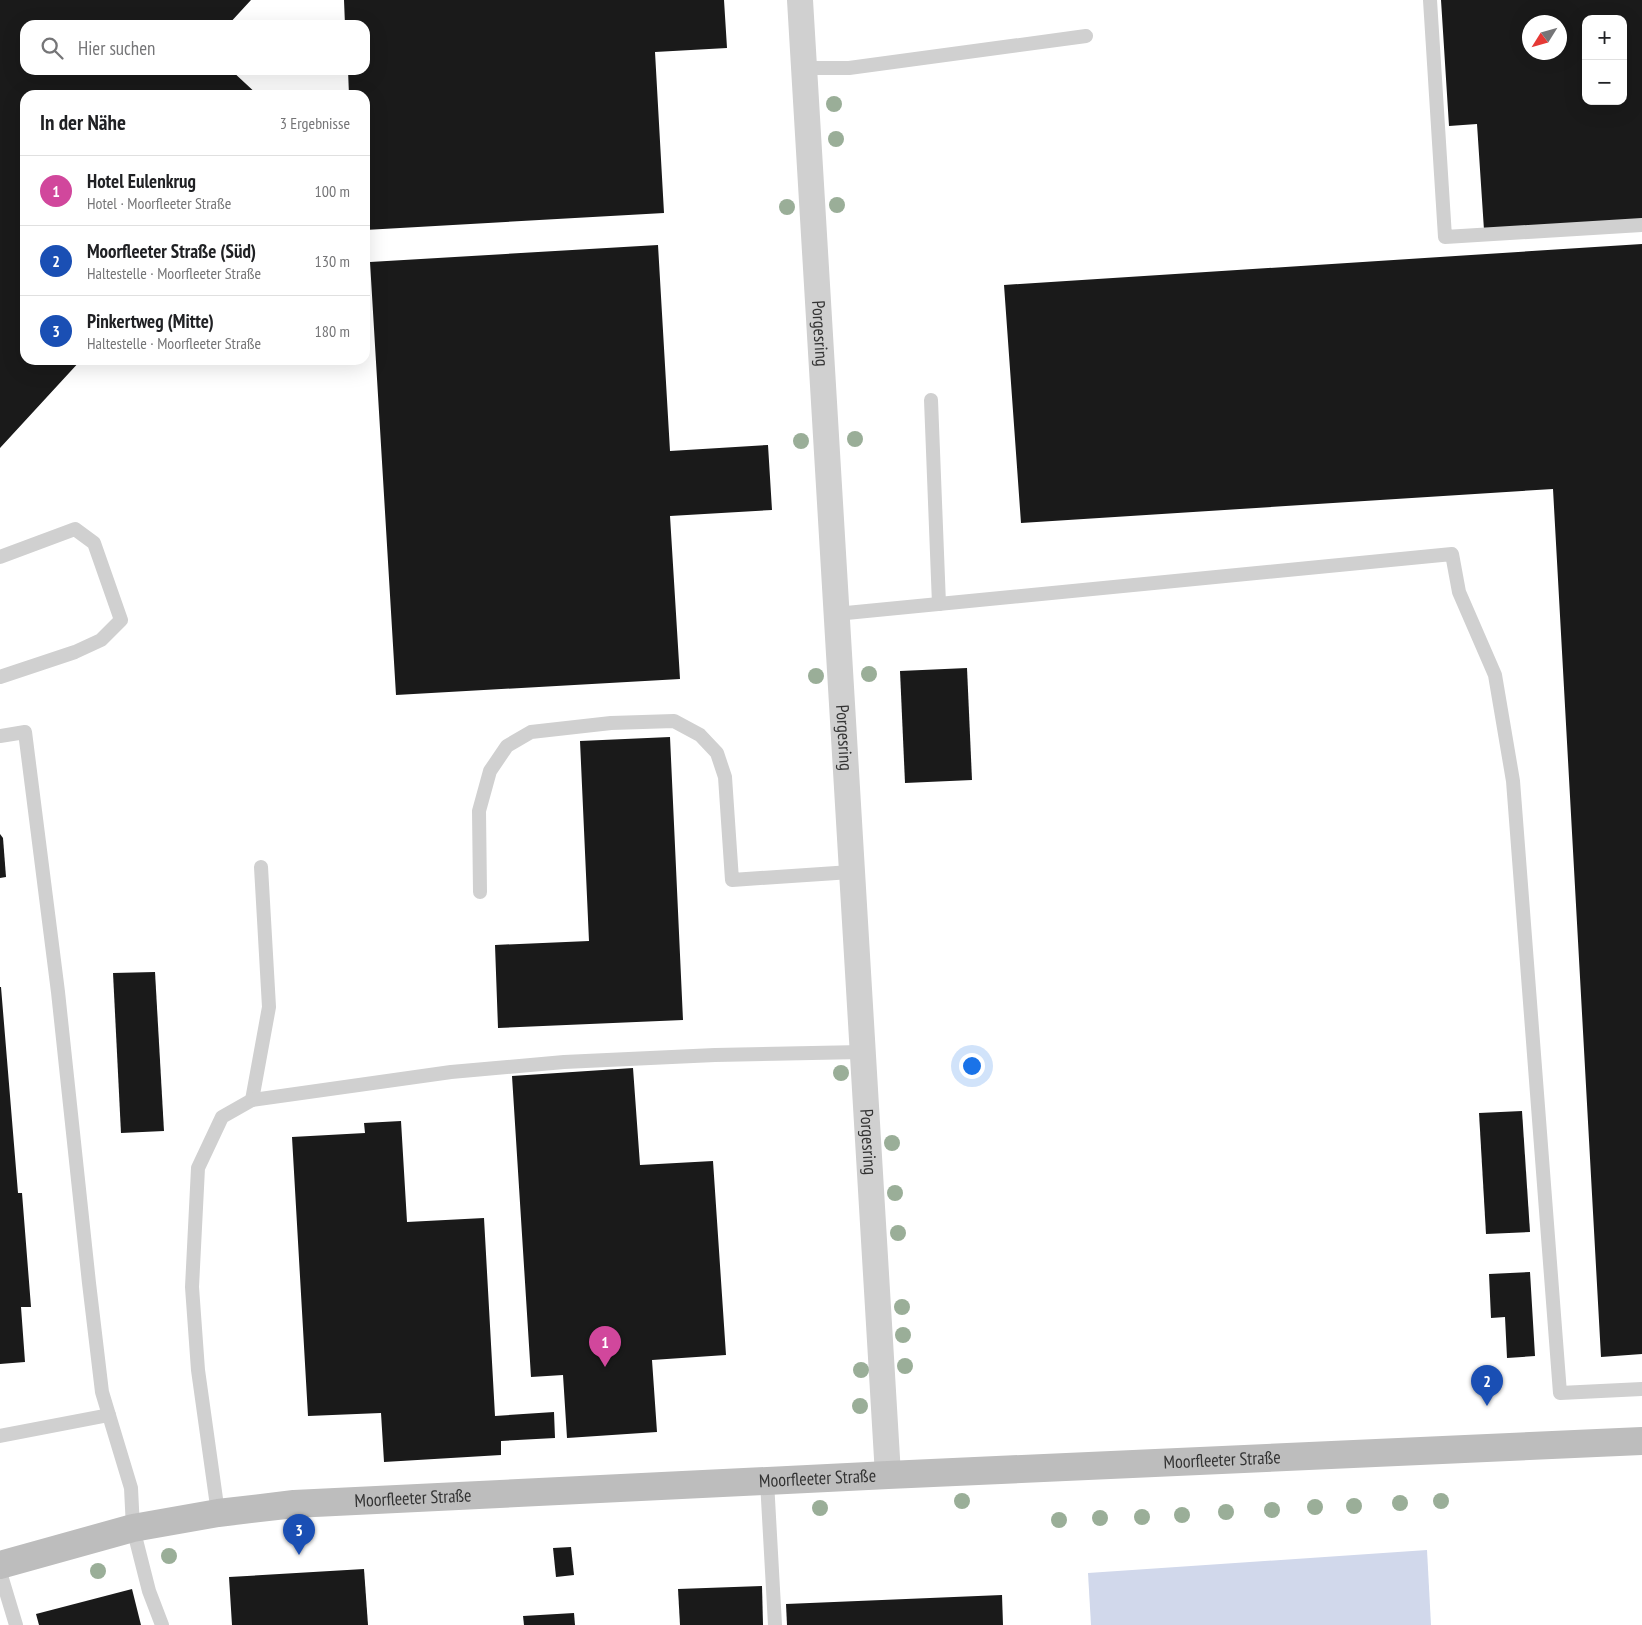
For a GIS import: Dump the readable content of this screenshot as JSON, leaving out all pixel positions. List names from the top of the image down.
{
  "streets": {
    "street": ["Porgesring", "Moorfleeter Straße"]
  },
  "crossings": [
    ["Porgesring", "Moorfleeter Straße"]
  ],
  "north": "bottom left",
  "page": {
    "map_buttons": ["+", "−"],
    "search": "Hier suchen",
    "heading": ["In der Nähe", "3 Ergebnisse"],
    "list": [
      {
        "mark": "1",
        "name": "Hotel Eulenkrug",
        "note": "Hotel · Moorfleeter Straße",
        "value": "100 m"
      },
      {
        "mark": "2",
        "name": "Moorfleeter Straße (Süd)",
        "note": "Haltestelle · Moorfleeter Straße",
        "value": "130 m"
      },
      {
        "mark": "3",
        "name": "Pinkertweg (Mitte)",
        "note": "Haltestelle · Moorfleeter Straße",
        "value": "180 m"
      }
    ],
    "pins": ["1", "2", "3"]
  }
}
